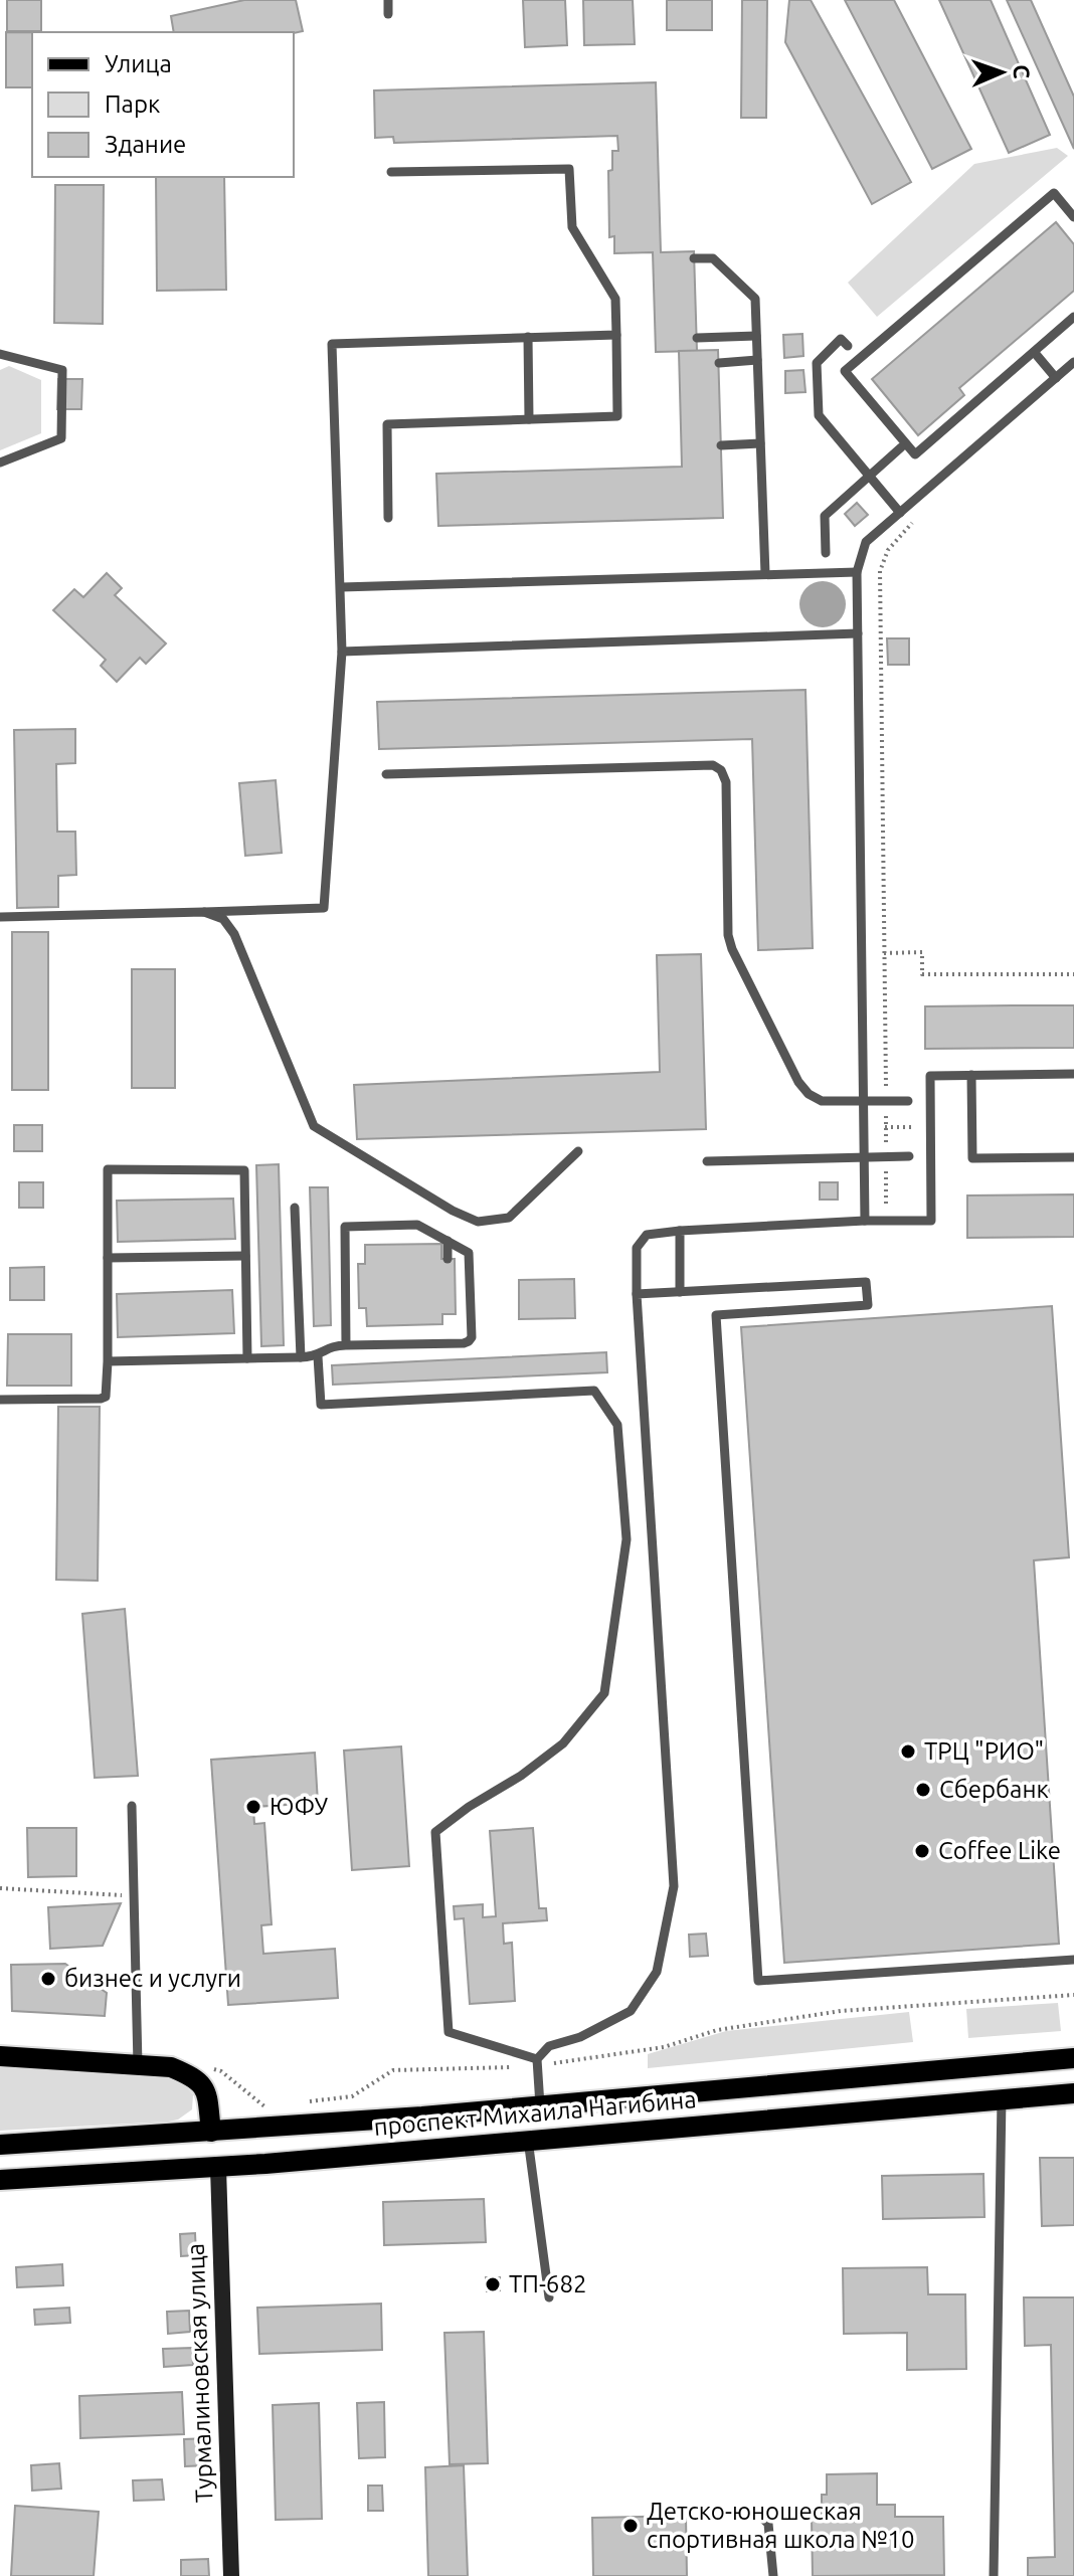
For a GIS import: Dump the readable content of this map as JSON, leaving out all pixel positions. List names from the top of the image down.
{
  "streets": {
    "main road": ["проспект Михаила Нагибина"],
    "street": ["Турмалиновская улица"]
  },
  "crossings": [
    ["проспект Михаила Нагибина", "Турмалиновская улица"]
  ],
  "places": [
    "ТРЦ \"РИО\"",
    "Сбербанк",
    "ЮФУ",
    "Coffee Like",
    "бизнес и услуги",
    "ТП-682",
    "Детско-юношеская спортивная школа №10"
  ],
  "legend": ["Улица", "Парк", "Здание"],
  "north": "right"
}
